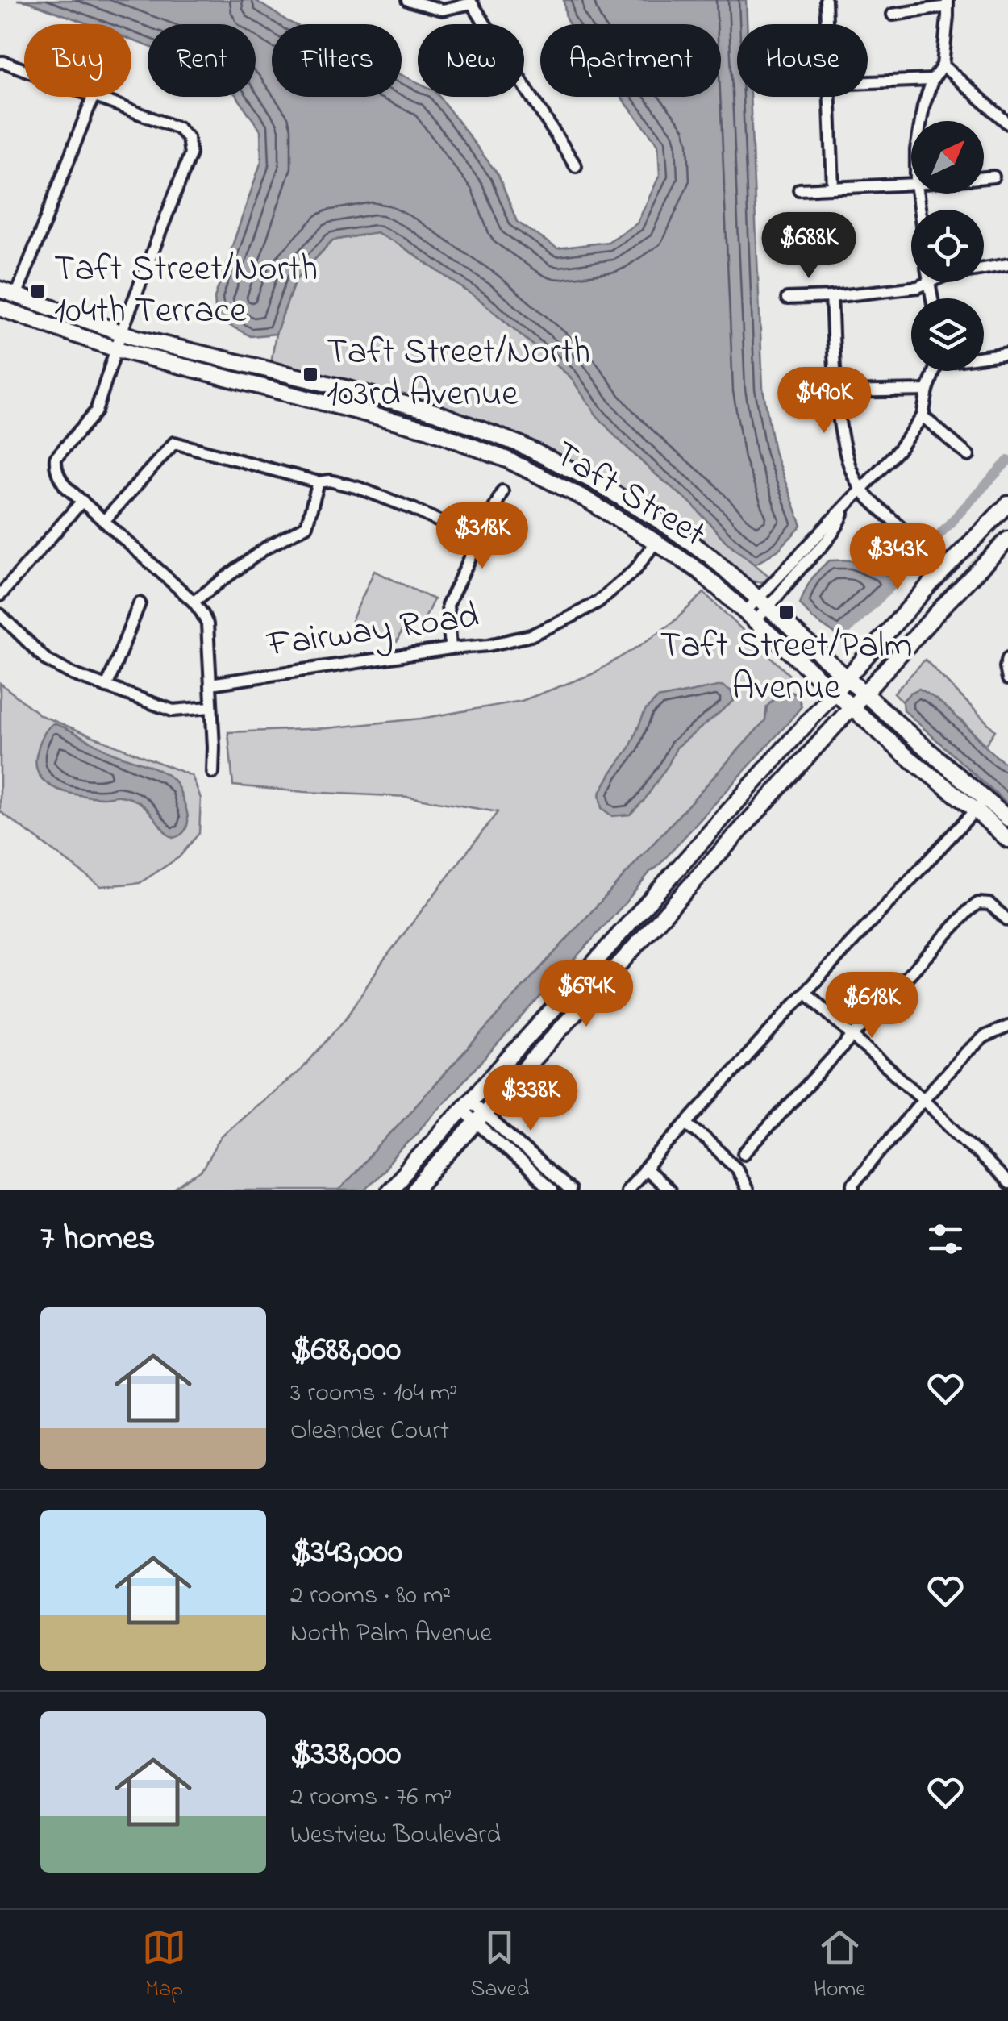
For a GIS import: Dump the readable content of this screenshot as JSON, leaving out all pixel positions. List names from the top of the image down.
{
  "streets": {
    "street": ["Taft Street", "Fairway Road"]
  },
  "crossings": [
    ["Taft Street", "Fairway Road"]
  ],
  "places": {
    "transit": ["Taft Street/North 104th Terrace", "Taft Street/North 103rd Avenue", "Taft Street/Palm Avenue"]
  },
  "north": "top right",
  "page": {
    "chip": [
      "Buy",
      "Rent",
      "Filters",
      "New",
      "Apartment",
      "House"
    ],
    "price": [
      "$688K",
      "$490K",
      "$318K",
      "$343K",
      "$694K",
      "$618K",
      "$338K"
    ],
    "heading": "7 homes",
    "list": [
      {
        "name": "$688,000",
        "note": "3 rooms · 104 m² · Oleander Court"
      },
      {
        "name": "$343,000",
        "note": "2 rooms · 80 m² · North Palm Avenue"
      },
      {
        "name": "$338,000",
        "note": "2 rooms · 76 m² · Westview Boulevard"
      }
    ],
    "tabs": ["Map", "Saved", "Home"]
  }
}
